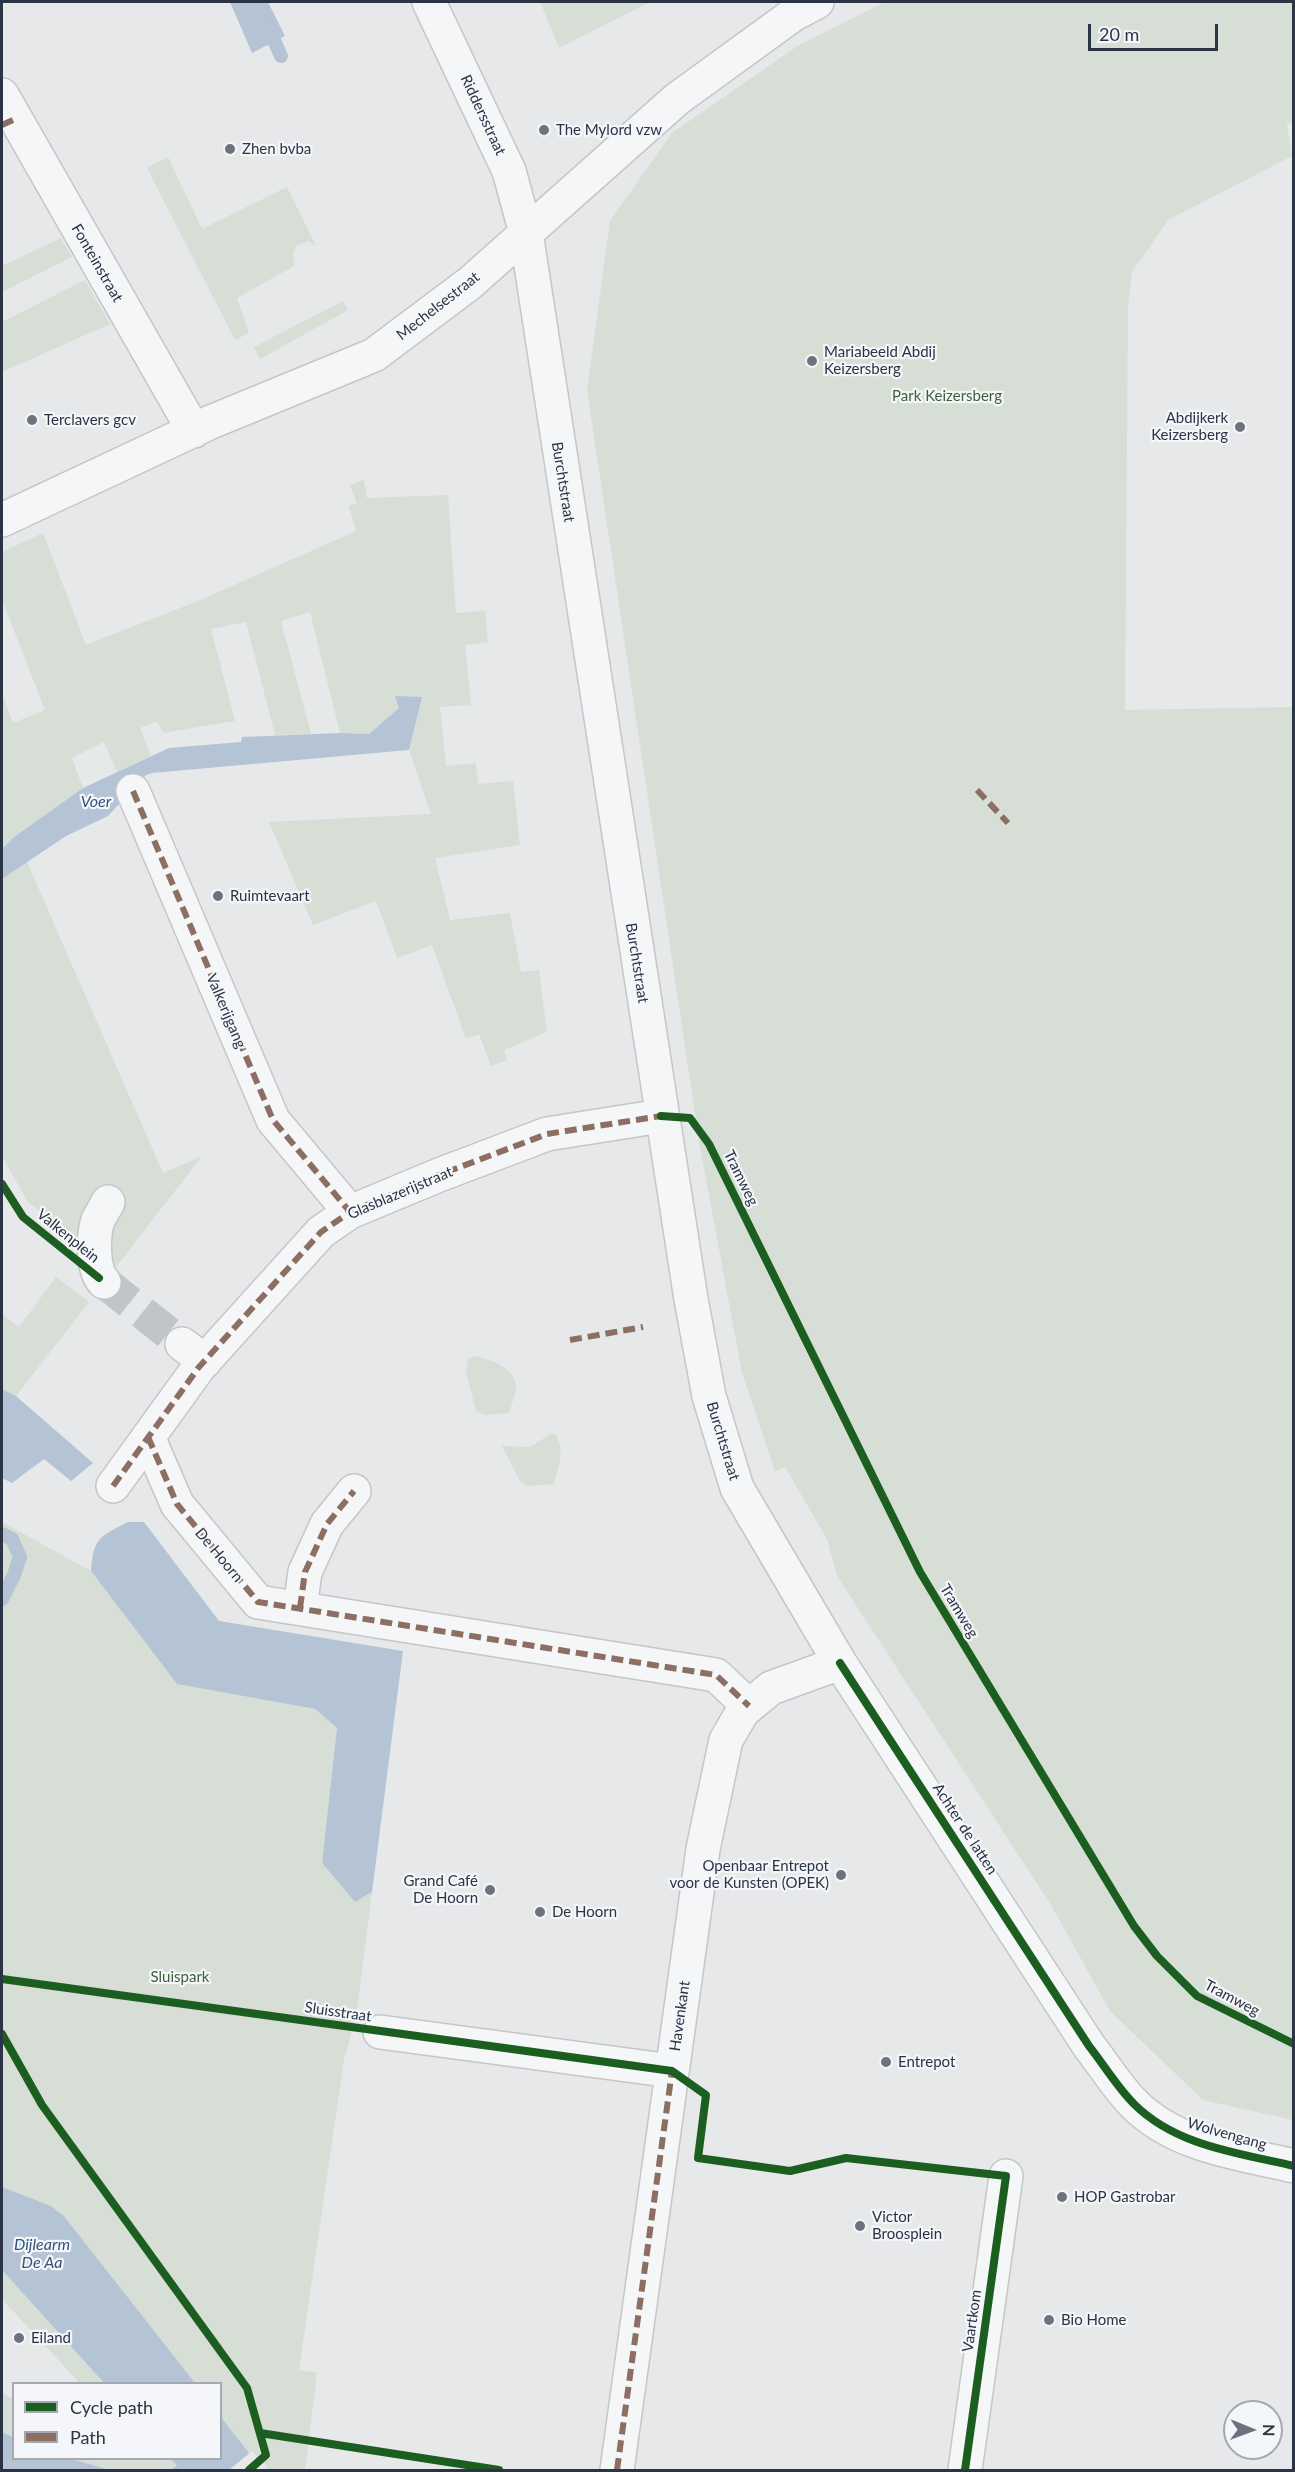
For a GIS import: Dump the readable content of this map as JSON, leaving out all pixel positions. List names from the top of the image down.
{
  "streets": {
    "street": [
      "Riddersstraat",
      "Fonteinstraat",
      "Mechelsestraat",
      "Burchtstraat",
      "Valkerijgang",
      "Glasblazerijstraat",
      "Valkenplein",
      "De Hoorn",
      "Achter de latten",
      "Sluisstraat",
      "Havenkant",
      "Wolvengang",
      "Vaartkom"
    ],
    "cycle path": ["Tramweg"]
  },
  "crossings": [
    ["Riddersstraat", "Mechelsestraat"],
    ["Riddersstraat", "Burchtstraat"],
    ["Fonteinstraat", "Mechelsestraat"],
    ["Mechelsestraat", "Burchtstraat"],
    ["Burchtstraat", "Glasblazerijstraat"],
    ["Burchtstraat", "Achter de latten"],
    ["Burchtstraat", "Havenkant"],
    ["Valkerijgang", "Glasblazerijstraat"],
    ["Glasblazerijstraat", "De Hoorn"],
    ["De Hoorn", "Havenkant"],
    ["Achter de latten", "Havenkant"],
    ["Achter de latten", "Wolvengang"],
    ["Sluisstraat", "Havenkant"]
  ],
  "water": ["Voer", "Dijlearm De Aa"],
  "parks": ["Park Keizersberg", "Sluispark"],
  "places": [
    "The Mylord vzw",
    "Zhen bvba",
    "Mariabeeld Abdij Keizersberg",
    "Terclavers gcv",
    "Abdijkerk Keizersberg",
    "Ruimtevaart",
    "Openbaar Entrepot voor de Kunsten (OPEK)",
    "Grand Café De Hoorn",
    "De Hoorn",
    "Entrepot",
    "HOP Gastrobar",
    "Victor Broosplein",
    "Bio Home",
    "Eiland"
  ],
  "legend": ["Cycle path", "Path"],
  "scale_bar": "20 m",
  "north": "right"
}
